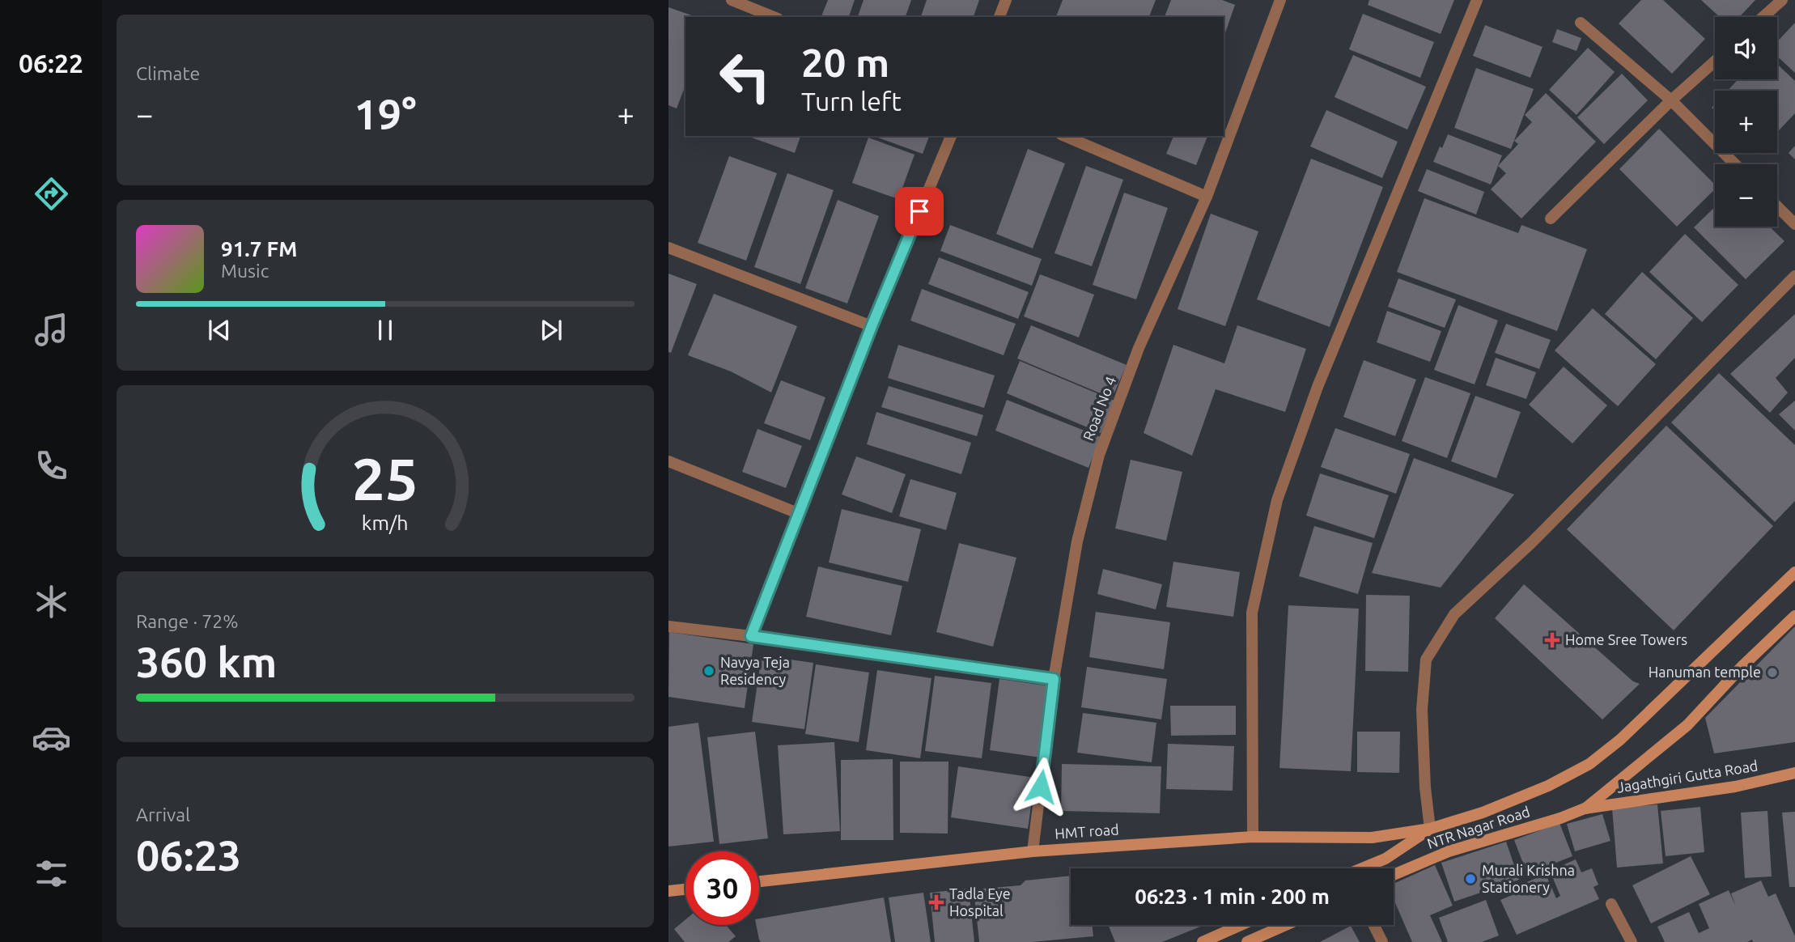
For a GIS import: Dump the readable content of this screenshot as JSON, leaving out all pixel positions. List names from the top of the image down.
{
  "streets": {
    "main road": ["Jagathgiri Gutta Road", "NTR Nagar Road", "HMT road"],
    "street": ["Road No 4"]
  },
  "crossings": [
    ["Road No 4", "HMT road"],
    ["Jagathgiri Gutta Road", "NTR Nagar Road"],
    ["NTR Nagar Road", "HMT road"]
  ],
  "places": {
    "health": ["Home Sree Towers", "Tadla Eye Hospital"],
    "other": ["Navya Teja Residency", "Hanuman temple", "Murali Krishna Stationery"]
  },
  "page": {
    "tabs": "06:22",
    "tile": [
      "Climate",
      ["Range · 72%", "360 km"],
      ["Arrival", "06:23"]
    ],
    "map_buttons": ["+", "−"],
    "turn": ["20 m", "Turn left"],
    "heat": ["−", "19°", "+"],
    "song": ["91.7 FM", "Music"],
    "limit": "30",
    "trip": "06:23 · 1 min · 200 m",
    "gauge": ["25", "km/h"]
  }
}
